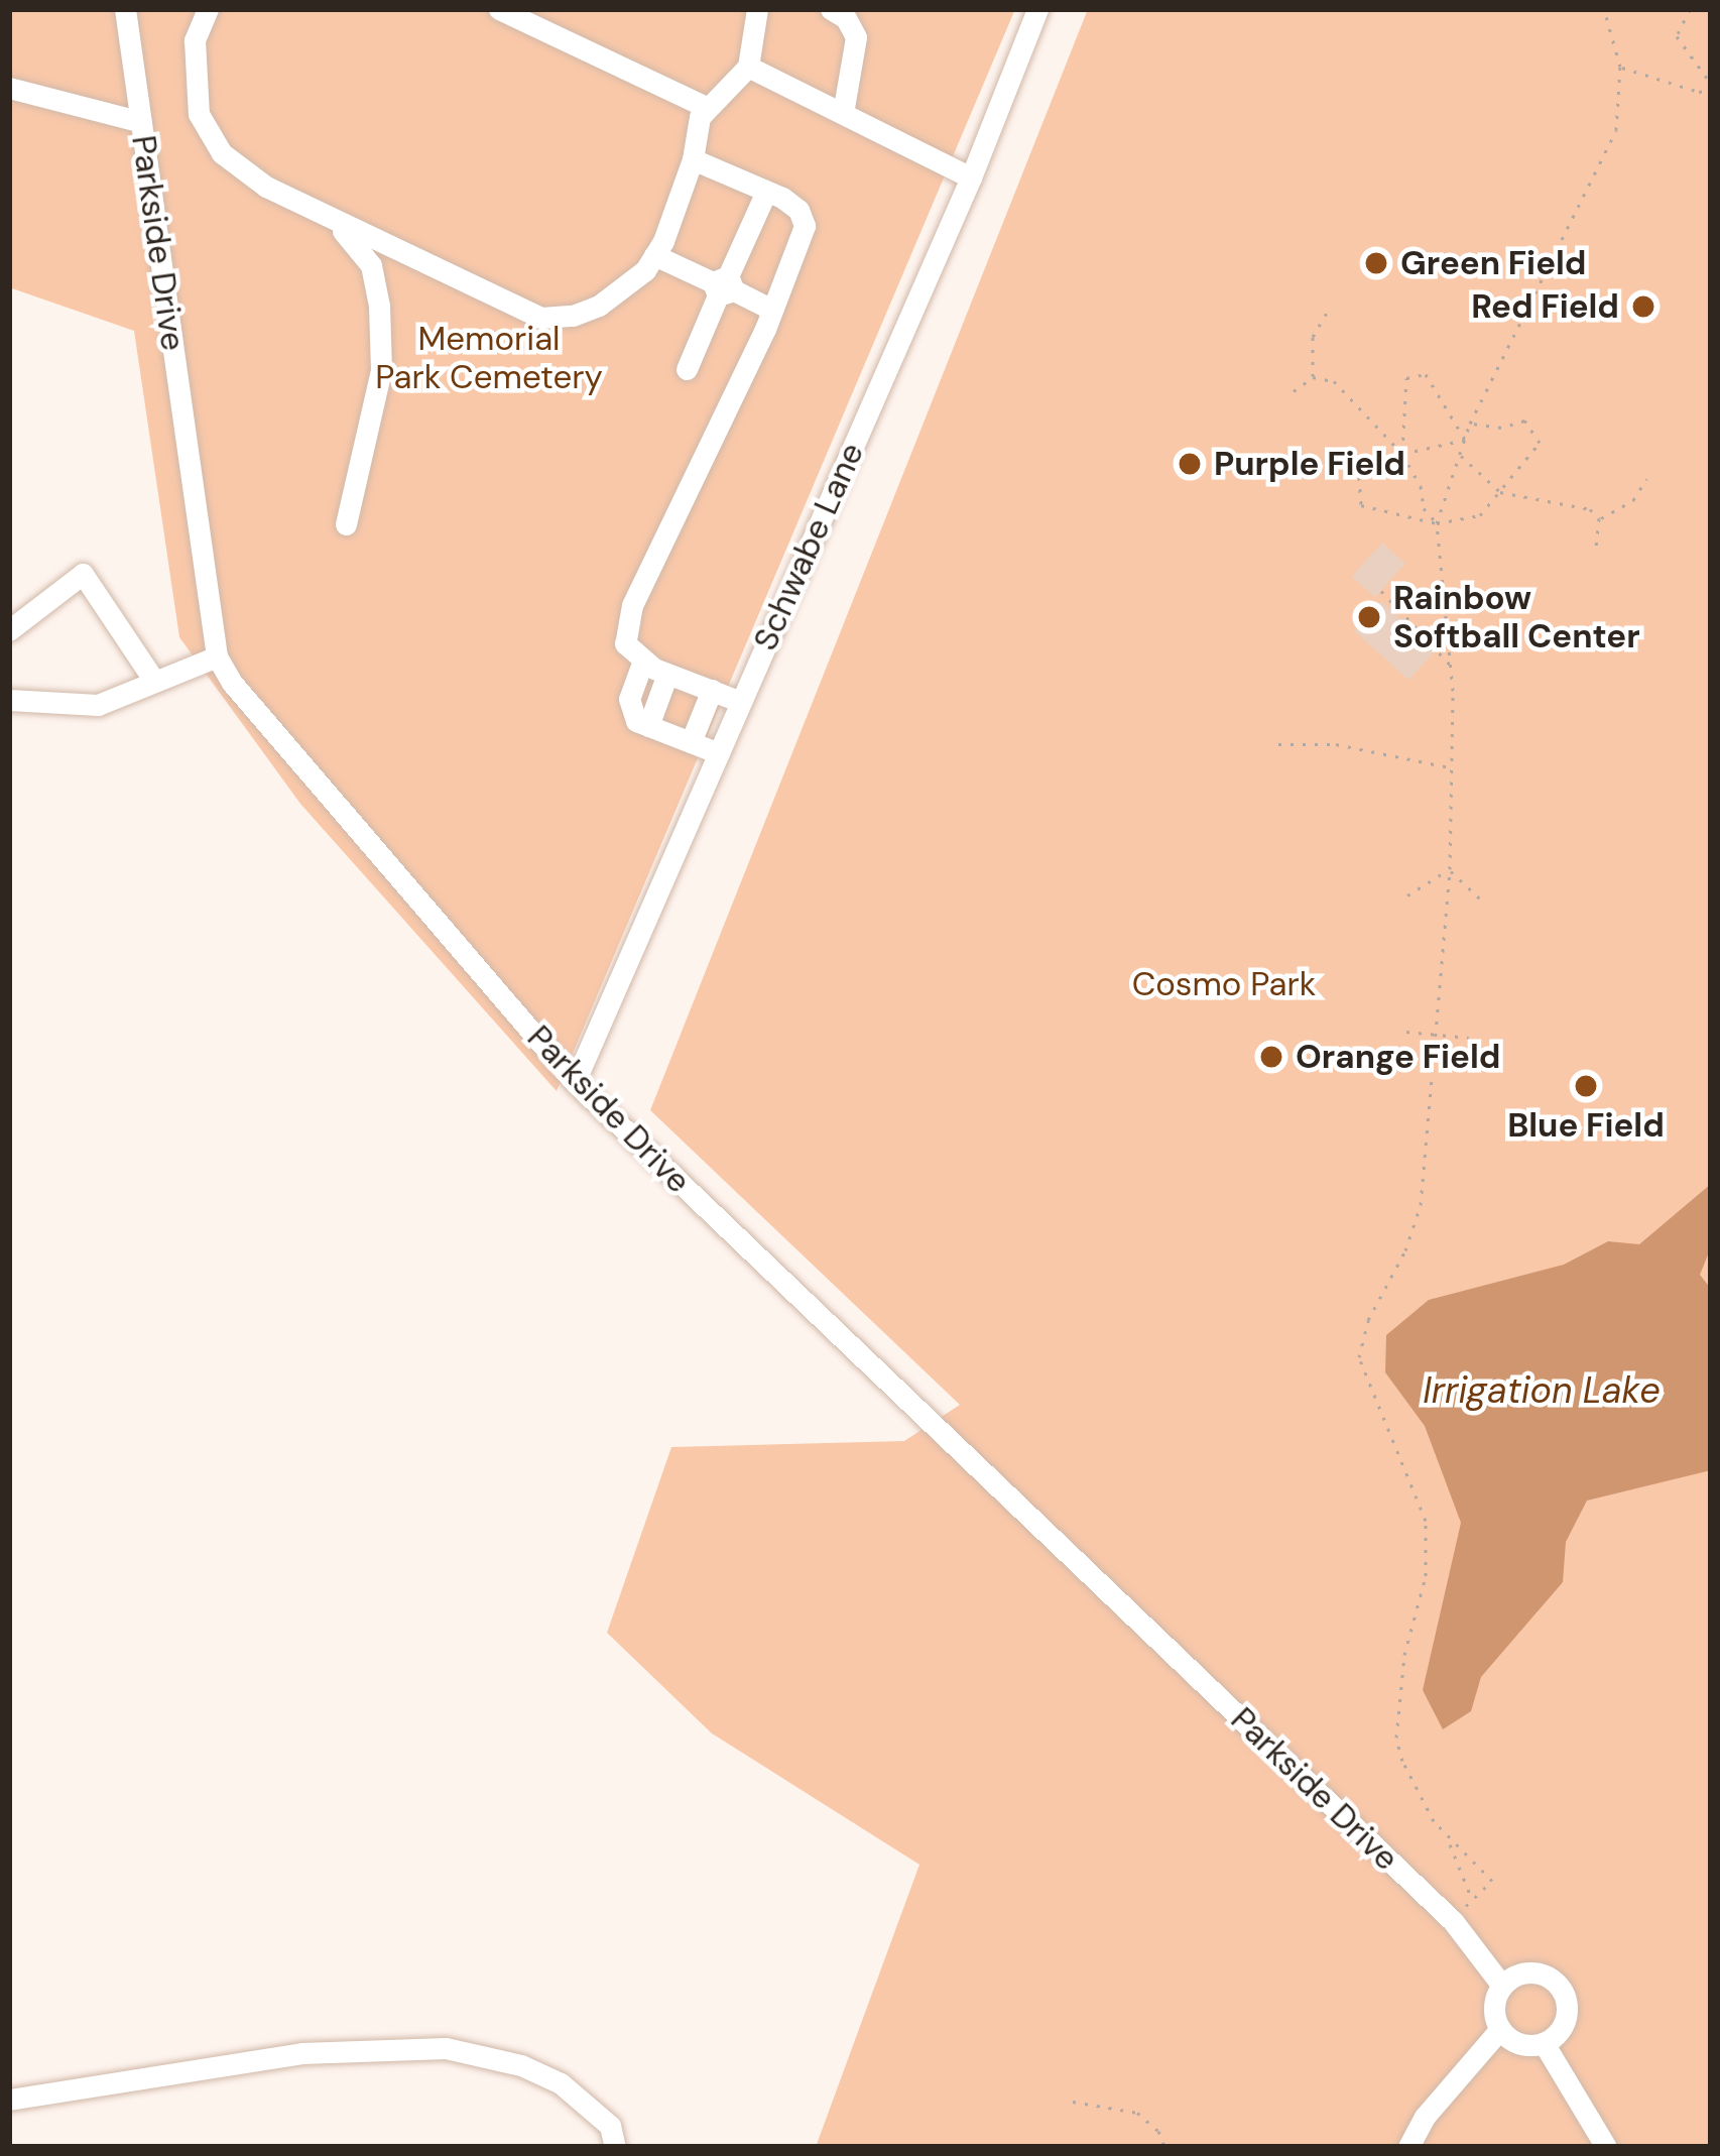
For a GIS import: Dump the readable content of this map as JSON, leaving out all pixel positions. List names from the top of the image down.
{
  "streets": {
    "street": ["Parkside Drive", "Schwabe Lane"]
  },
  "crossings": [
    ["Parkside Drive", "Schwabe Lane"]
  ],
  "water": ["Irrigation Lake"],
  "parks": ["Memorial Park Cemetery", "Cosmo Park"],
  "places": [
    "Green Field",
    "Red Field",
    "Purple Field",
    "Rainbow Softball Center",
    "Orange Field",
    "Blue Field"
  ]
}
